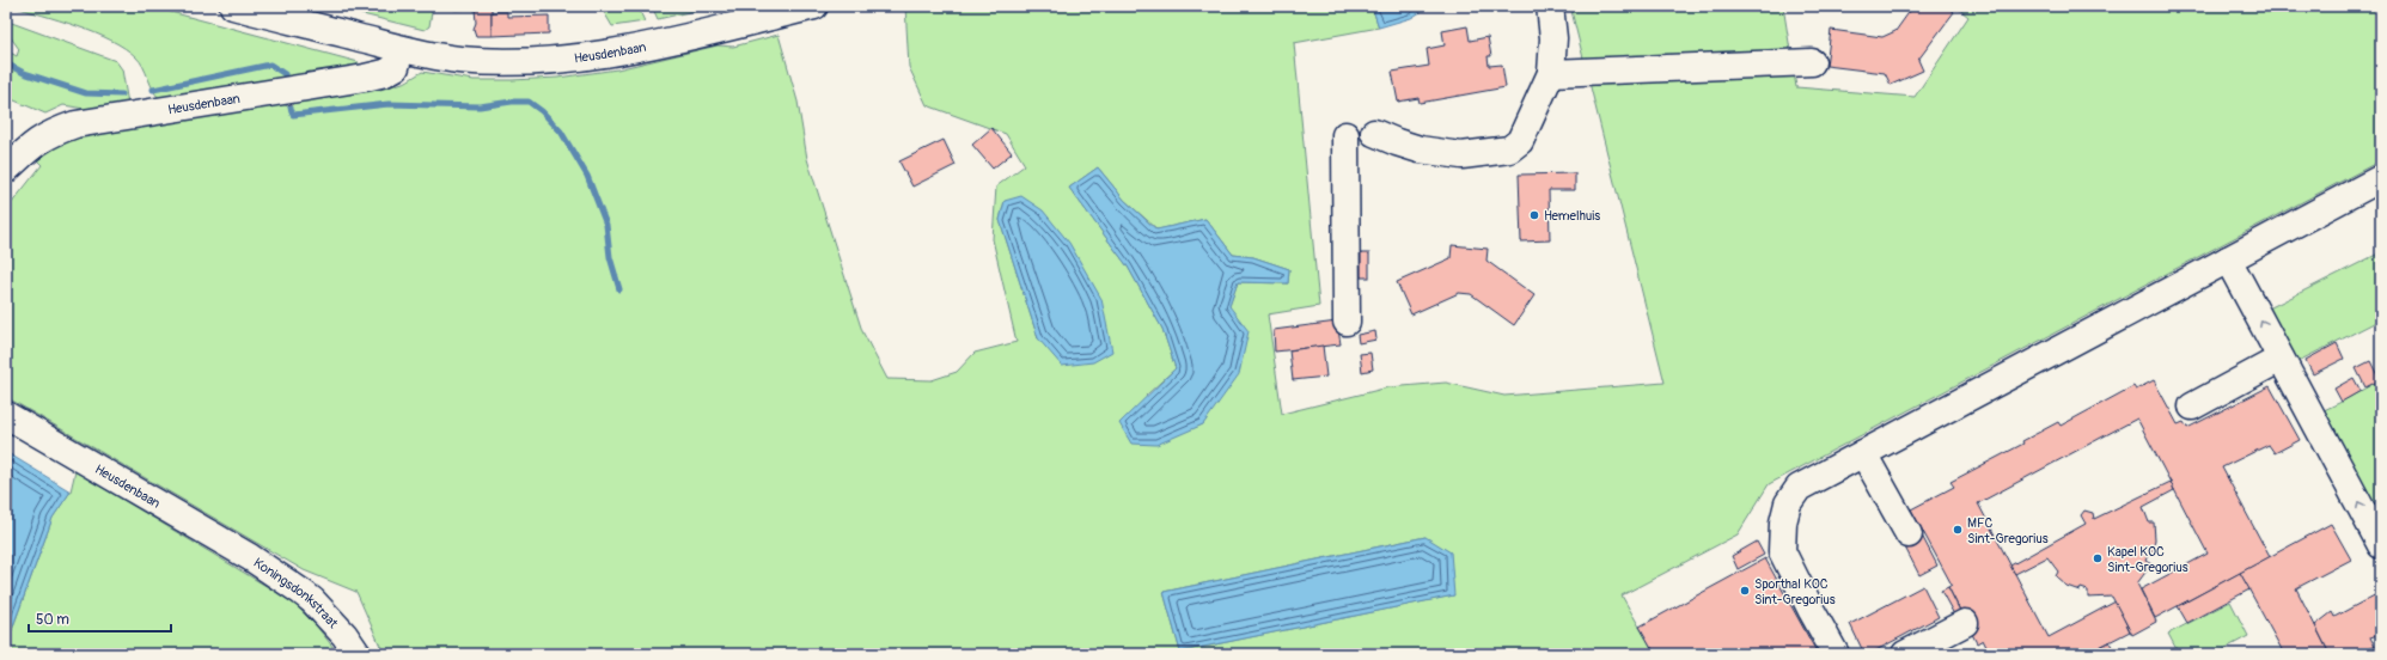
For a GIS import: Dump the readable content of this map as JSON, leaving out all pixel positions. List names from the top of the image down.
{
  "streets": {
    "street": ["Heusdenbaan", "Koningsdonkstraat"]
  },
  "crossings": [
    ["Heusdenbaan", "Koningsdonkstraat"]
  ],
  "places": [
    "Hemelhuis",
    "MFC Sint-Gregorius",
    "Kapel KOC Sint-Gregorius",
    "Sporthal KOC Sint-Gregorius"
  ],
  "scale_bar": "50 m"
}
